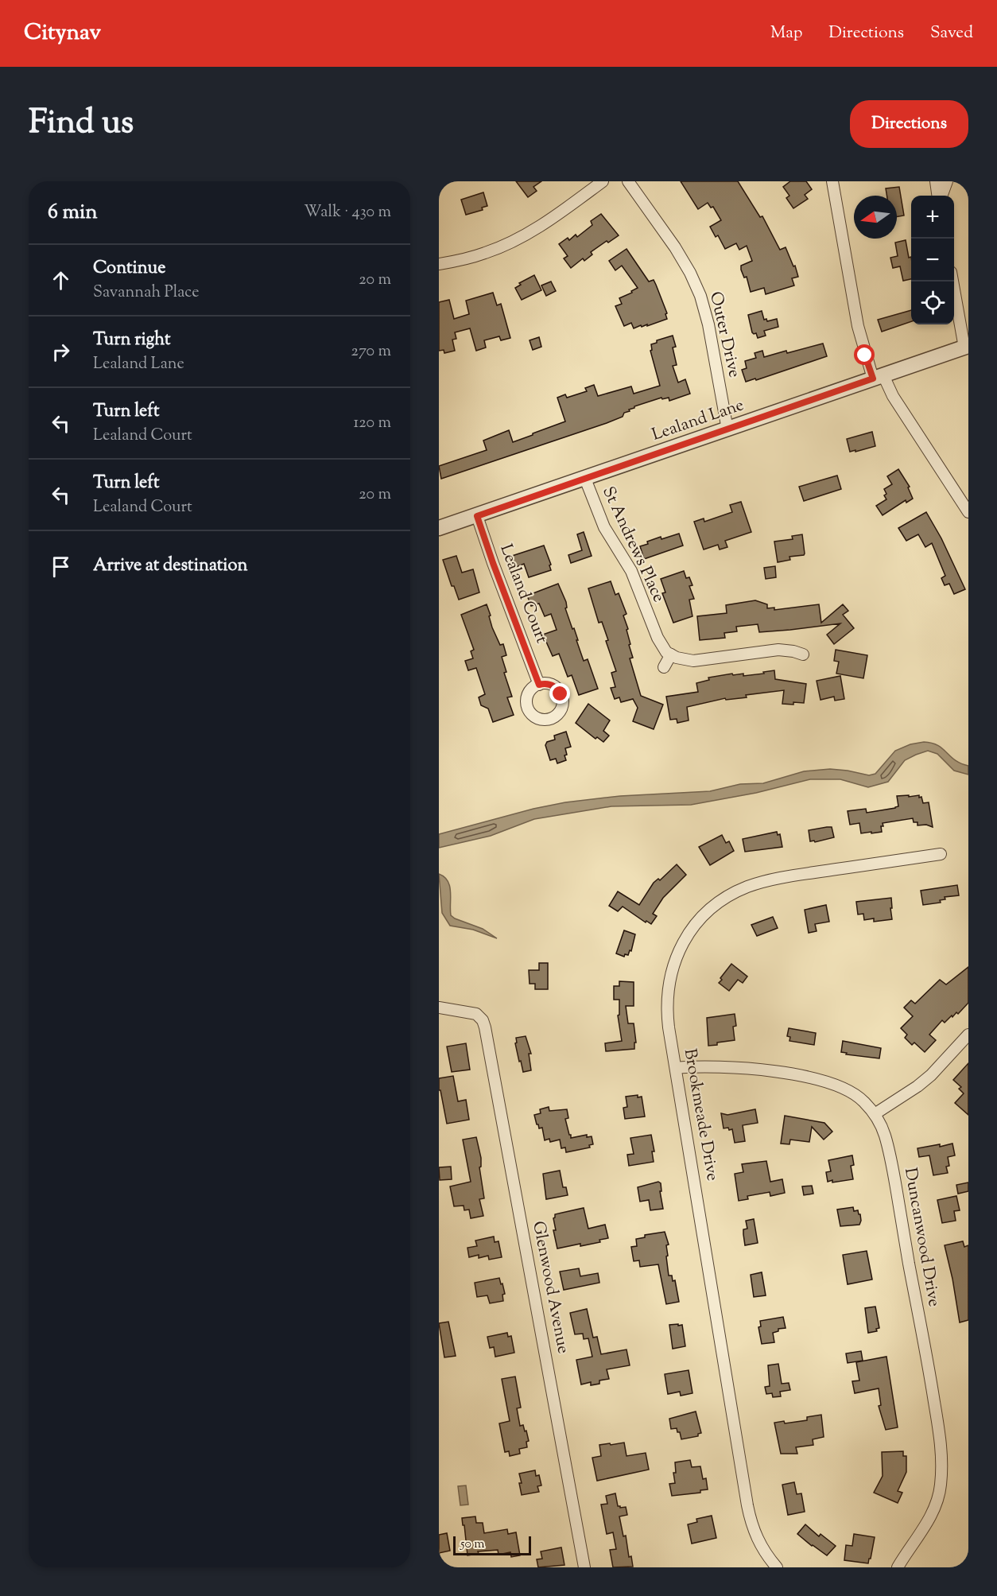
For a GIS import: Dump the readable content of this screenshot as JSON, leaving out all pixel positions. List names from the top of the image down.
{
  "streets": {
    "street": [
      "Outer Drive",
      "Lealand Lane",
      "St Andrews Place",
      "Lealand Court",
      "Brookmeade Drive",
      "Duncanwood Drive",
      "Glenwood Avenue"
    ]
  },
  "crossings": [
    ["Outer Drive", "Lealand Lane"],
    ["Lealand Lane", "St Andrews Place"],
    ["Lealand Lane", "Lealand Court"],
    ["Brookmeade Drive", "Duncanwood Drive"]
  ],
  "scale_bar": "50 m",
  "north": "left",
  "page": {
    "header": "Citynav",
    "nav": ["Map", "Directions", "Saved"],
    "title": "Find us",
    "buttons": "Directions",
    "heading": ["6 min", "Walk · 430 m"],
    "map_buttons": ["+", "−"],
    "list": [
      ["Continue", "Savannah Place", "20 m"],
      ["Turn right", "Lealand Lane", "270 m"],
      ["Turn left", "Lealand Court", "120 m"],
      ["Turn left", "Lealand Court", "20 m"],
      "Arrive at destination"
    ],
    "scale": "50 m"
  }
}
